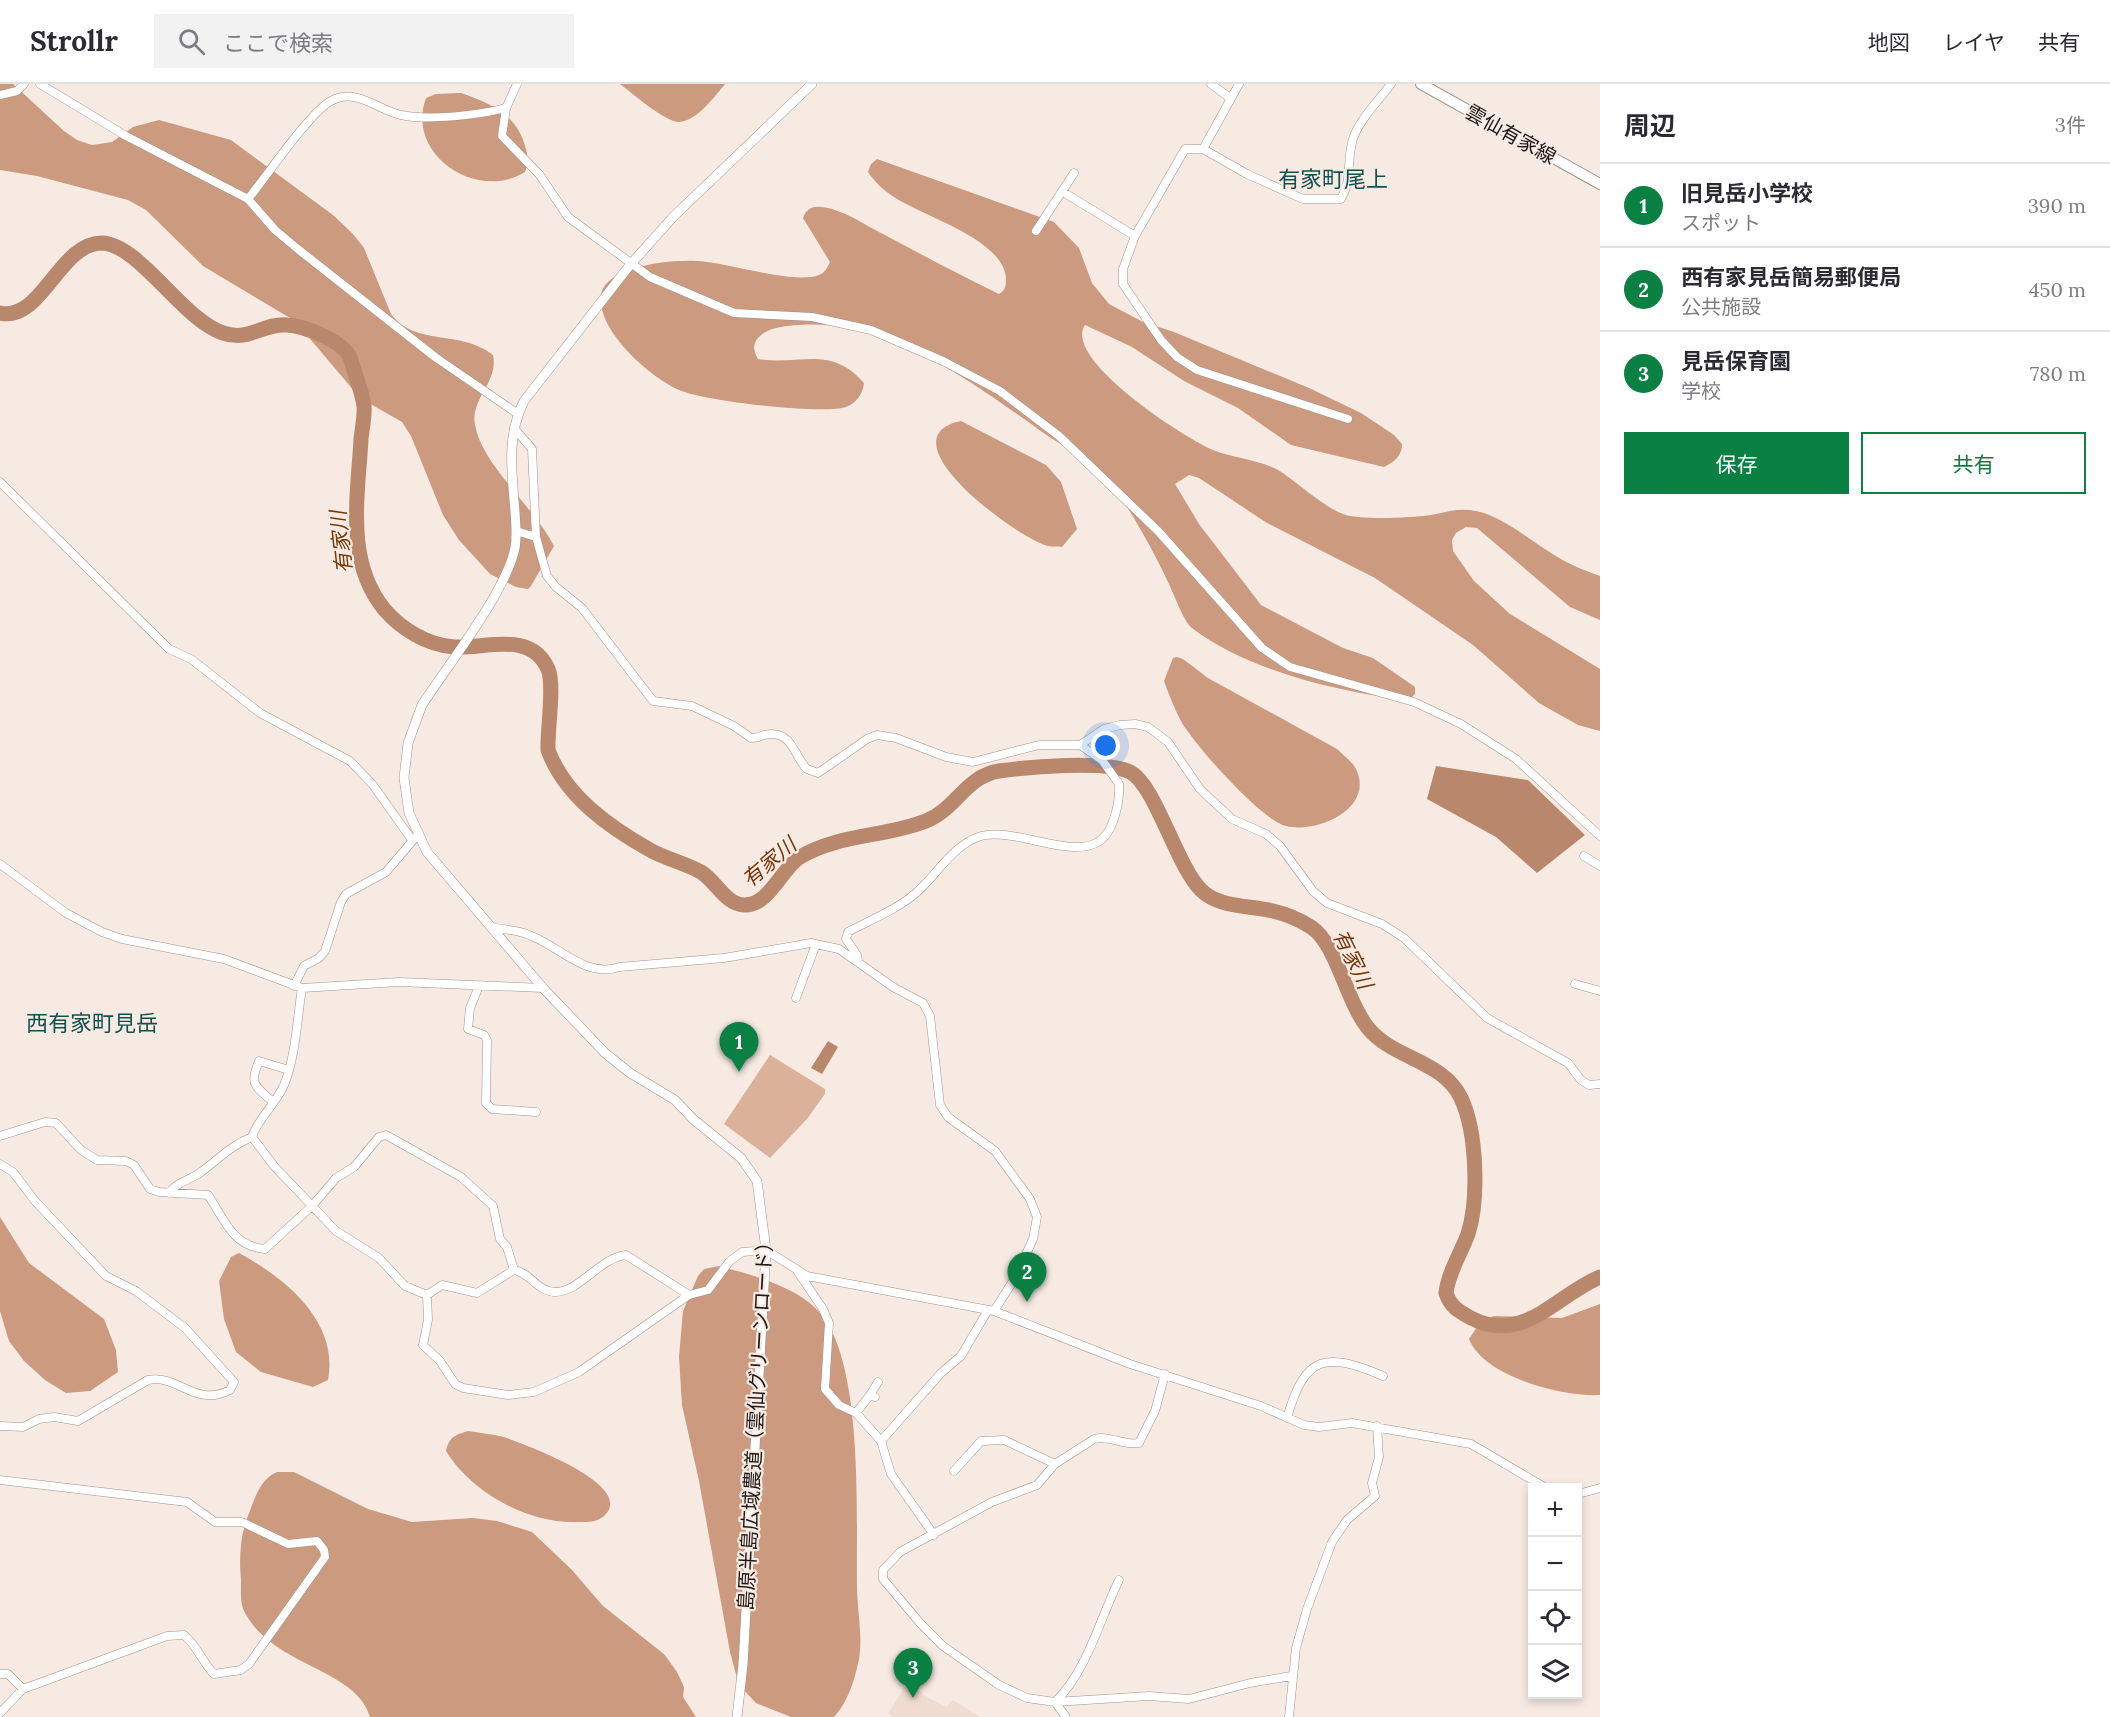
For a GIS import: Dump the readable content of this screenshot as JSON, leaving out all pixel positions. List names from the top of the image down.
{
  "streets": {
    "main road": ["雲仙有家線"],
    "street": ["島原半島広域農道（雲仙グリーンロード）"]
  },
  "districts": ["有家町尾上", "西有家町見岳"],
  "water": ["有家川"],
  "page": {
    "header": "Strollr",
    "search": "ここで検索",
    "nav": ["地図", "レイヤ", "共有"],
    "heading": ["周辺", "3件"],
    "list": [
      {
        "mark": "1",
        "name": "旧見岳小学校",
        "note": "スポット",
        "value": "390 m"
      },
      {
        "mark": "2",
        "name": "西有家見岳簡易郵便局",
        "note": "公共施設",
        "value": "450 m"
      },
      {
        "mark": "3",
        "name": "見岳保育園",
        "note": "学校",
        "value": "780 m"
      }
    ],
    "buttons": ["保存", "共有"],
    "pins": ["1", "2", "3"],
    "map_buttons": ["+", "−"]
  }
}
